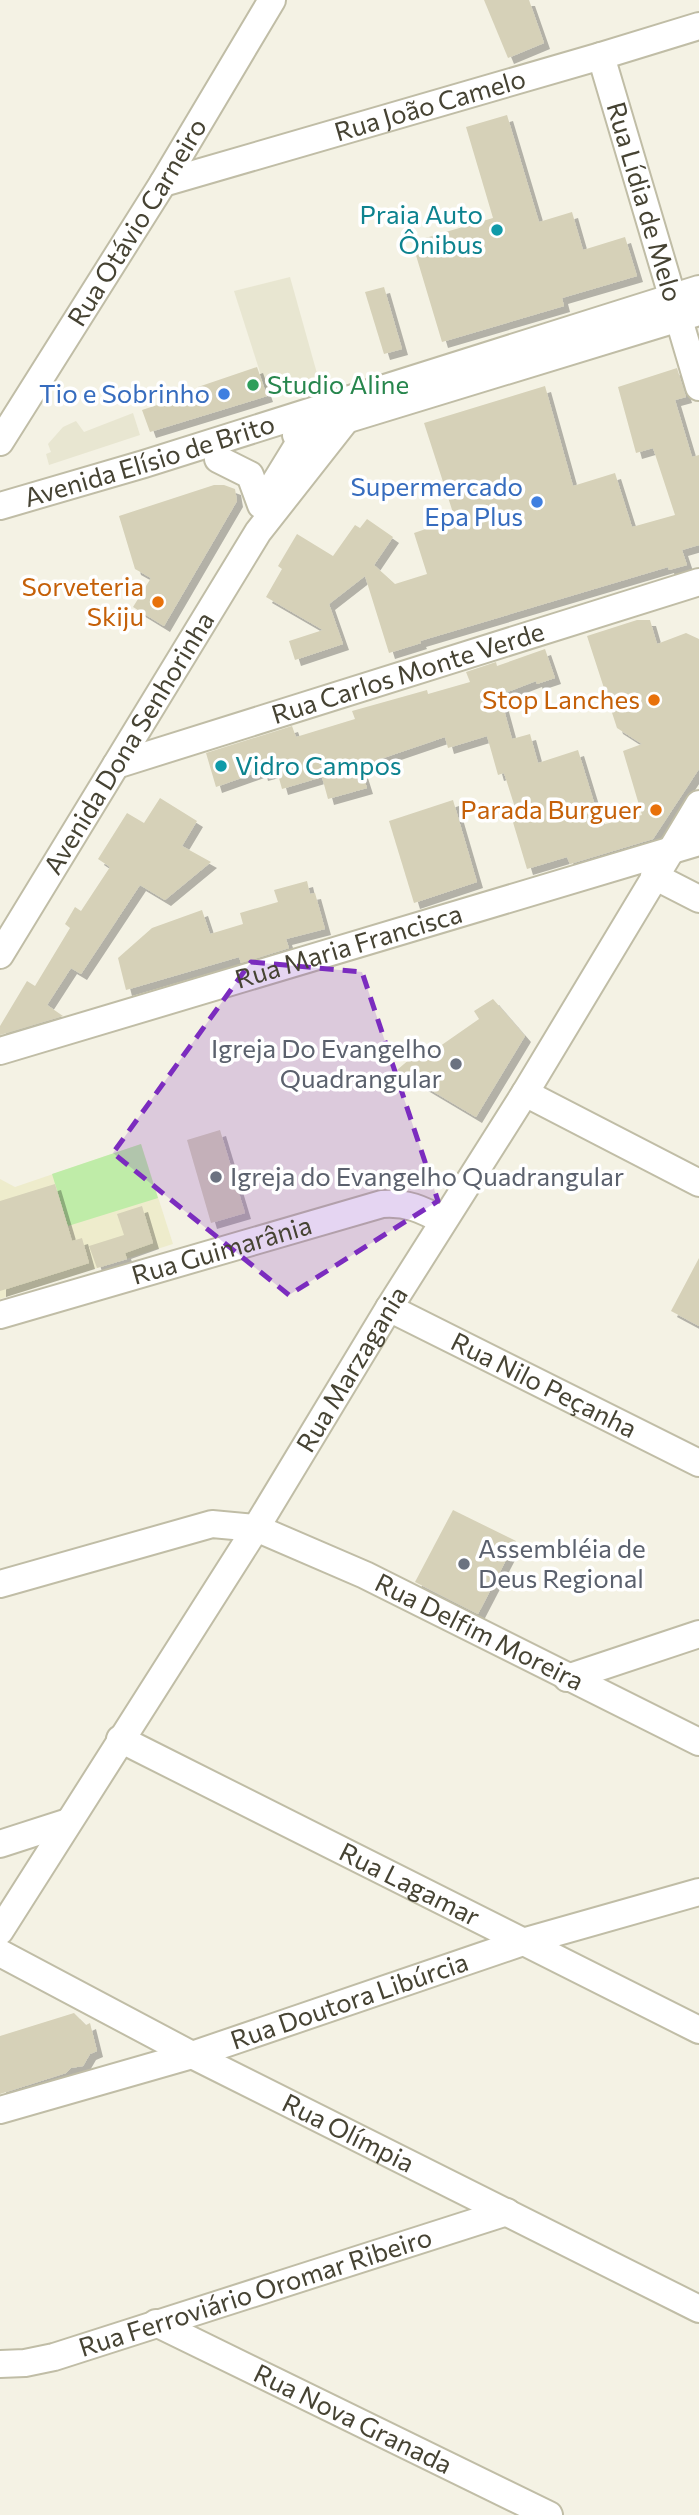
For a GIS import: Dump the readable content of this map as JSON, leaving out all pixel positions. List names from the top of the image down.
{
  "streets": {
    "street": [
      "Rua João Camelo",
      "Rua Lídia de Melo",
      "Rua Otávio Carneiro",
      "Avenida Elísio de Brito",
      "Rua Carlos Monte Verde",
      "Avenida Dona Senhorinha",
      "Rua Maria Francisca",
      "Rua Guimarânia",
      "Rua Marzagania",
      "Rua Nilo Peçanha",
      "Rua Delfim Moreira",
      "Rua Lagamar",
      "Rua Doutora Libúrcia",
      "Rua Olímpia",
      "Rua Ferroviário Oromar Ribeiro",
      "Rua Nova Granada"
    ]
  },
  "crossings": [
    ["Rua João Camelo", "Rua Lídia de Melo"],
    ["Rua João Camelo", "Rua Otávio Carneiro"],
    ["Rua Lídia de Melo", "Avenida Elísio de Brito"],
    ["Avenida Elísio de Brito", "Avenida Dona Senhorinha"],
    ["Rua Carlos Monte Verde", "Avenida Dona Senhorinha"],
    ["Rua Maria Francisca", "Rua Marzagania"],
    ["Rua Guimarânia", "Rua Marzagania"],
    ["Rua Marzagania", "Rua Nilo Peçanha"],
    ["Rua Marzagania", "Rua Delfim Moreira"],
    ["Rua Marzagania", "Rua Lagamar"],
    ["Rua Lagamar", "Rua Doutora Libúrcia"],
    ["Rua Doutora Libúrcia", "Rua Olímpia"],
    ["Rua Olímpia", "Rua Ferroviário Oromar Ribeiro"],
    ["Rua Ferroviário Oromar Ribeiro", "Rua Nova Granada"]
  ],
  "places": [
    "Praia Auto Ônibus",
    "Studio Aline",
    "Tio e Sobrinho",
    "Supermercado Epa Plus",
    "Sorveteria Skiju",
    "Stop Lanches",
    "Vidro Campos",
    "Parada Burguer",
    "Igreja Do Evangelho Quadrangular",
    "Igreja do Evangelho Quadrangular",
    "Assembléia de Deus Regional"
  ]
}
